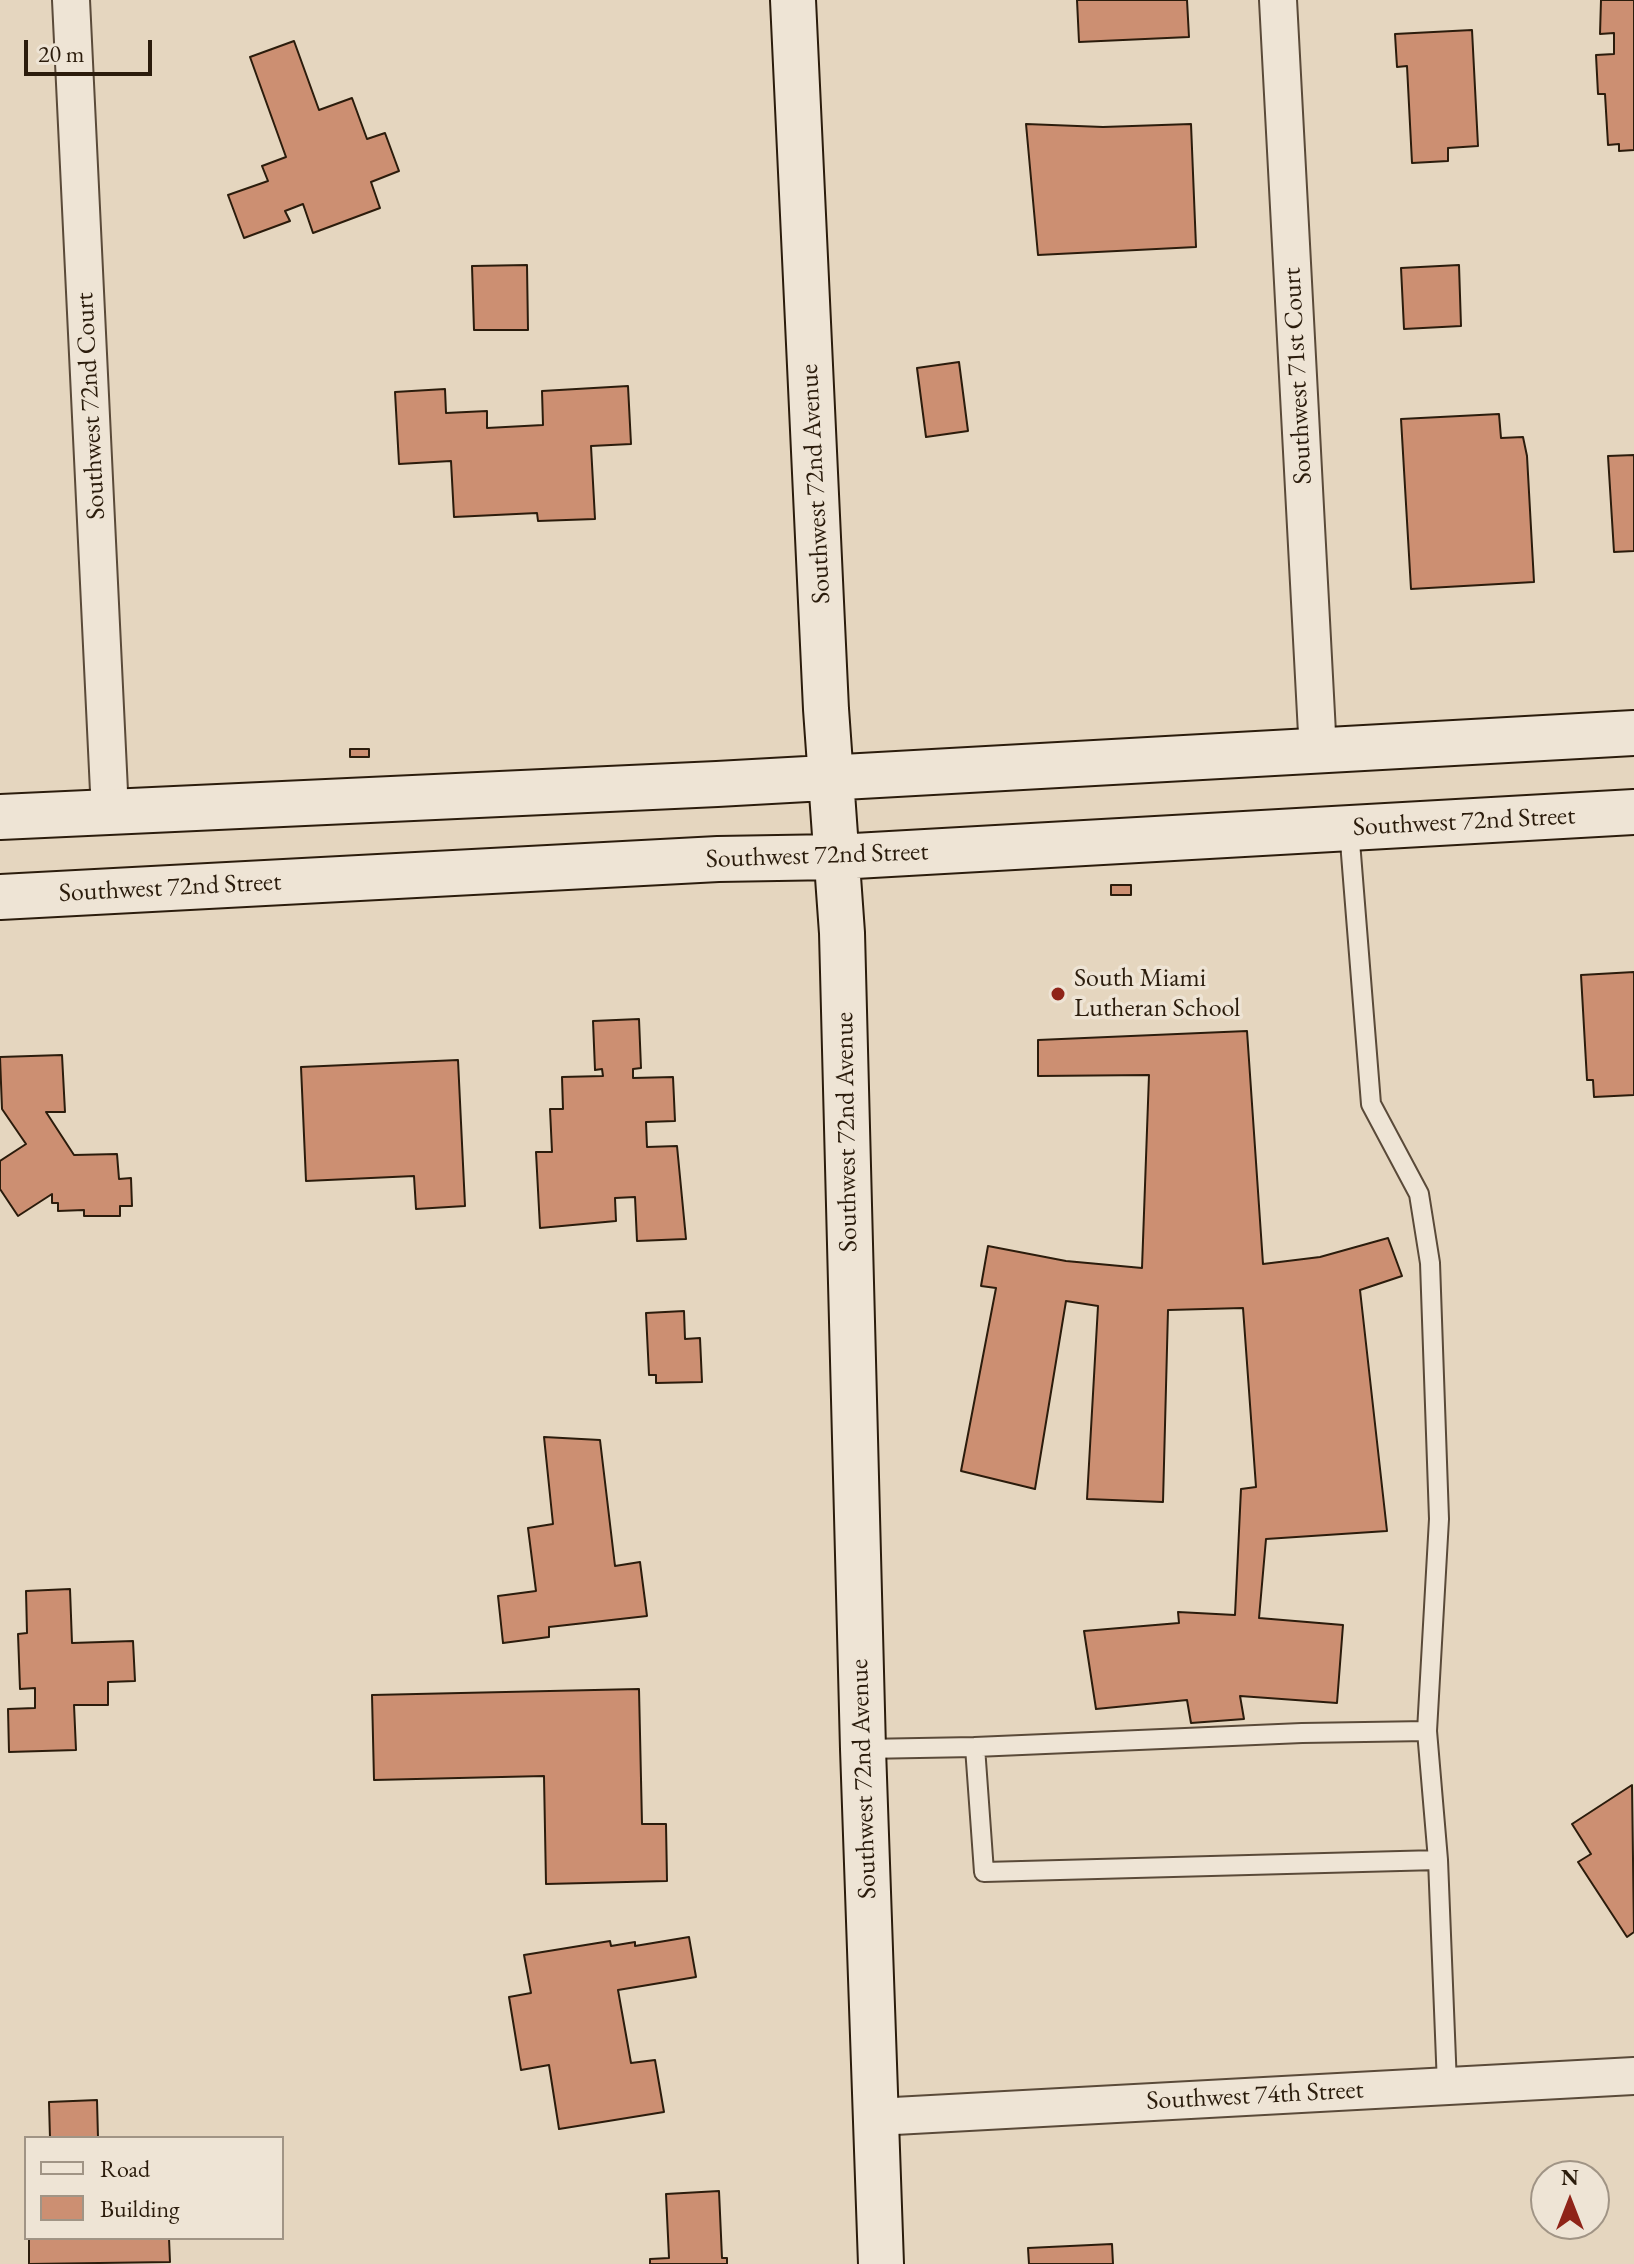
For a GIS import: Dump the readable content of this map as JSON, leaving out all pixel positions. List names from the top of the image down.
{
  "streets": {
    "main road": ["Southwest 72nd Avenue", "Southwest 72nd Street"],
    "street": ["Southwest 71st Court", "Southwest 72nd Court", "Southwest 74th Street"]
  },
  "crossings": [
    ["Southwest 72nd Avenue", "Southwest 72nd Street"],
    ["Southwest 72nd Avenue", "Southwest 74th Street"]
  ],
  "places": ["South Miami Lutheran School"],
  "legend": ["Road", "Building"],
  "scale_bar": "20 m",
  "north": "top"
}
